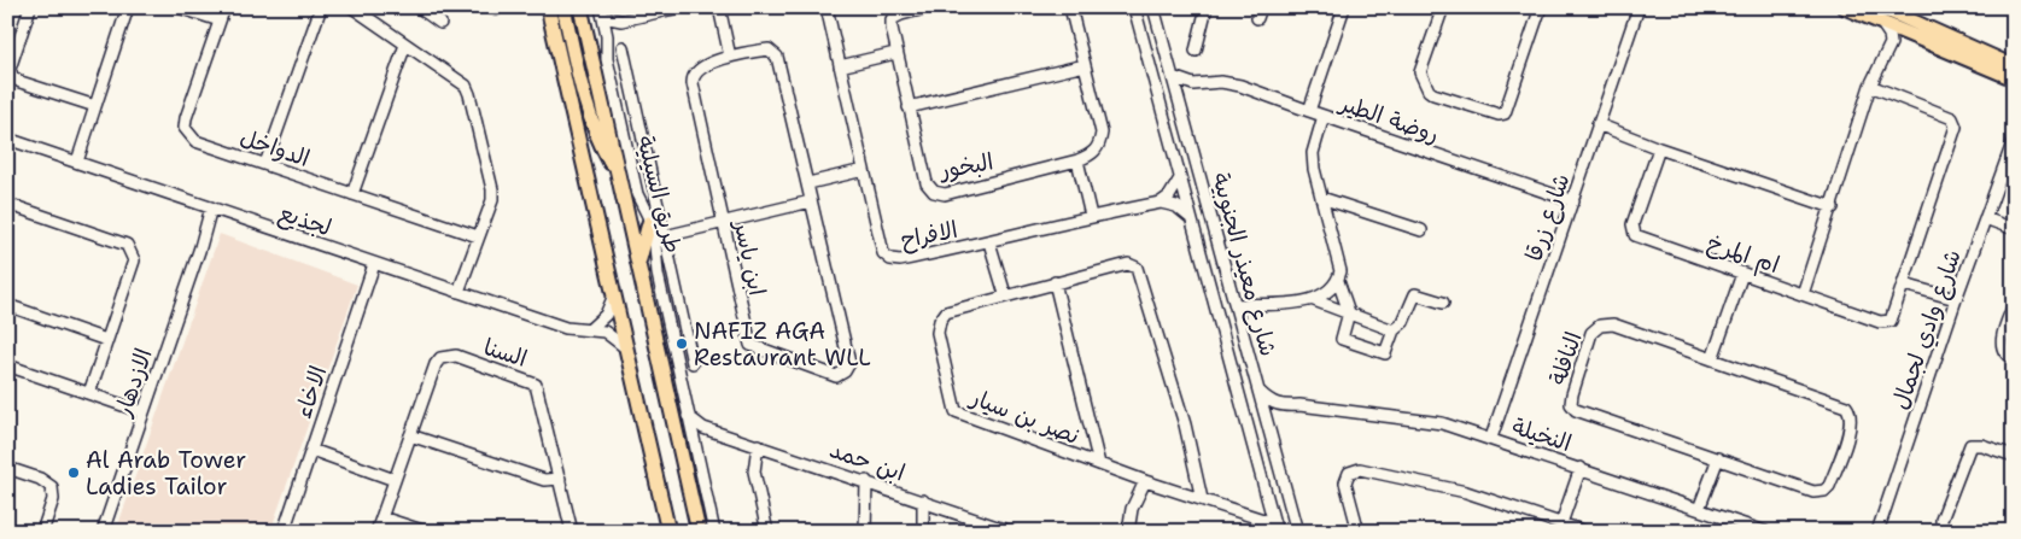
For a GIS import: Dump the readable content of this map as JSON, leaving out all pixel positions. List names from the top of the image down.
{
  "streets": {
    "main road": ["طريق السيلية"],
    "street": [
      "روضة الطير",
      "الدواخل",
      "البخور",
      "شارع زرقا",
      "لجذيع",
      "الافراح",
      "ام المرخ",
      "ابن ياسر",
      "شارع معيذر الجنوبية",
      "شارع وادي لجمال",
      "السنا",
      "النافلة",
      "الازدهار",
      "الاخاء",
      "نصر بن سيار",
      "النخيلة",
      "ابن حمد"
    ]
  },
  "crossings": [
    ["روضة الطير", "شارع زرقا"],
    ["روضة الطير", "شارع معيذر الجنوبية"],
    ["طريق السيلية", "ابن حمد"],
    ["شارع زرقا", "النخيلة"],
    ["لجذيع", "الازدهار"],
    ["لجذيع", "الاخاء"],
    ["شارع معيذر الجنوبية", "نصر بن سيار"],
    ["شارع معيذر الجنوبية", "النخيلة"]
  ],
  "places": ["NAFIZ AGA Restaurant WLL", "Al Arab Tower Ladies Tailor"]
}
